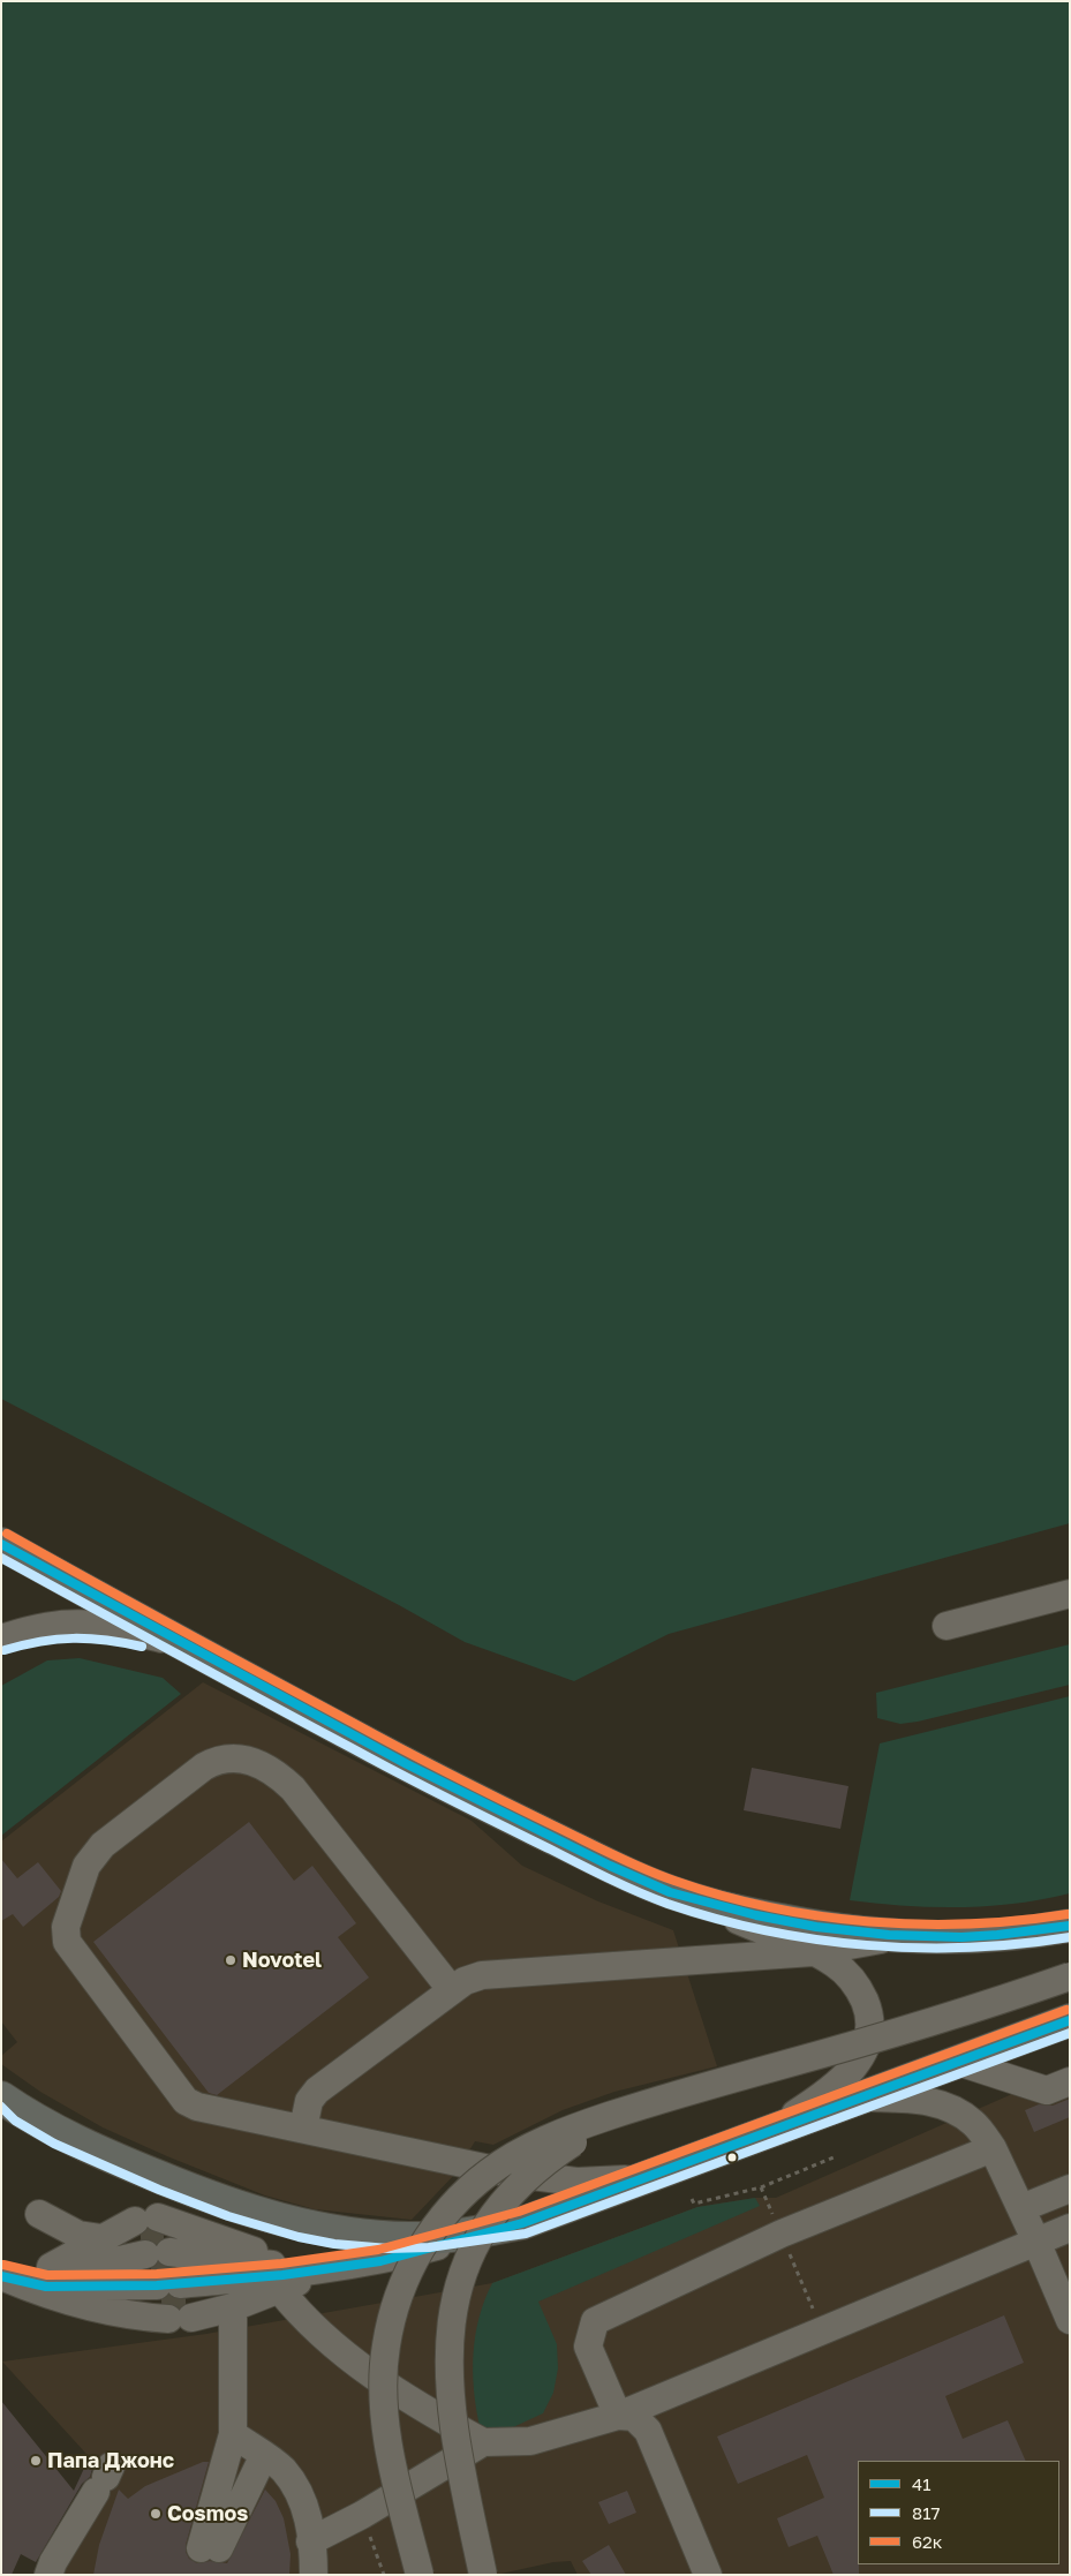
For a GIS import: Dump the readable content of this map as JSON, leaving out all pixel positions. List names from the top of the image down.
{
  "places": ["Novotel", "Папа Джонс", "Cosmos"],
  "lines": ["transit line 62к", "transit line 41", "transit line 817"],
  "legend": ["41", "817", "62к"]
}
